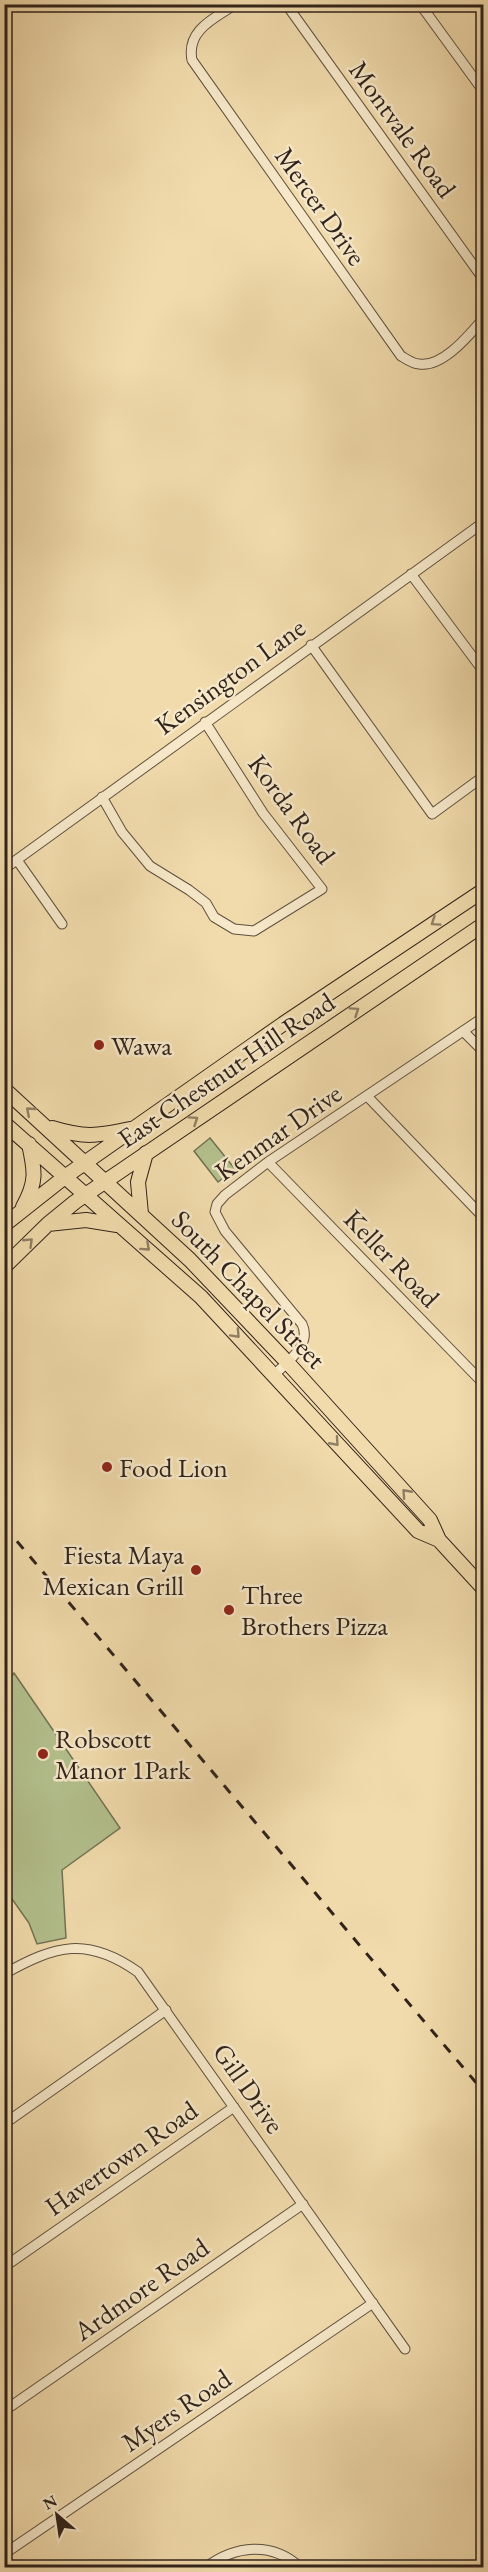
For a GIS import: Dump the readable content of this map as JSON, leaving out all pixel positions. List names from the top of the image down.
{
  "streets": {
    "main road": ["East Chestnut Hill Road", "South Chapel Street"],
    "street": [
      "Montvale Road",
      "Mercer Drive",
      "Kensington Lane",
      "Korda Road",
      "Kenmar Drive",
      "Keller Road",
      "Gill Drive",
      "Havertown Road",
      "Ardmore Road",
      "Myers Road"
    ]
  },
  "crossings": [
    ["Kensington Lane", "Korda Road"],
    ["East Chestnut Hill Road", "South Chapel Street"],
    ["Kenmar Drive", "Keller Road"],
    ["Kenmar Drive", "South Chapel Street"],
    ["Gill Drive", "Havertown Road"],
    ["Gill Drive", "Ardmore Road"],
    ["Gill Drive", "Myers Road"]
  ],
  "places": [
    "Wawa",
    "Food Lion",
    "Fiesta Maya Mexican Grill",
    "Three Brothers Pizza",
    "Robscott Manor 1Park"
  ],
  "north": "top left"
}
